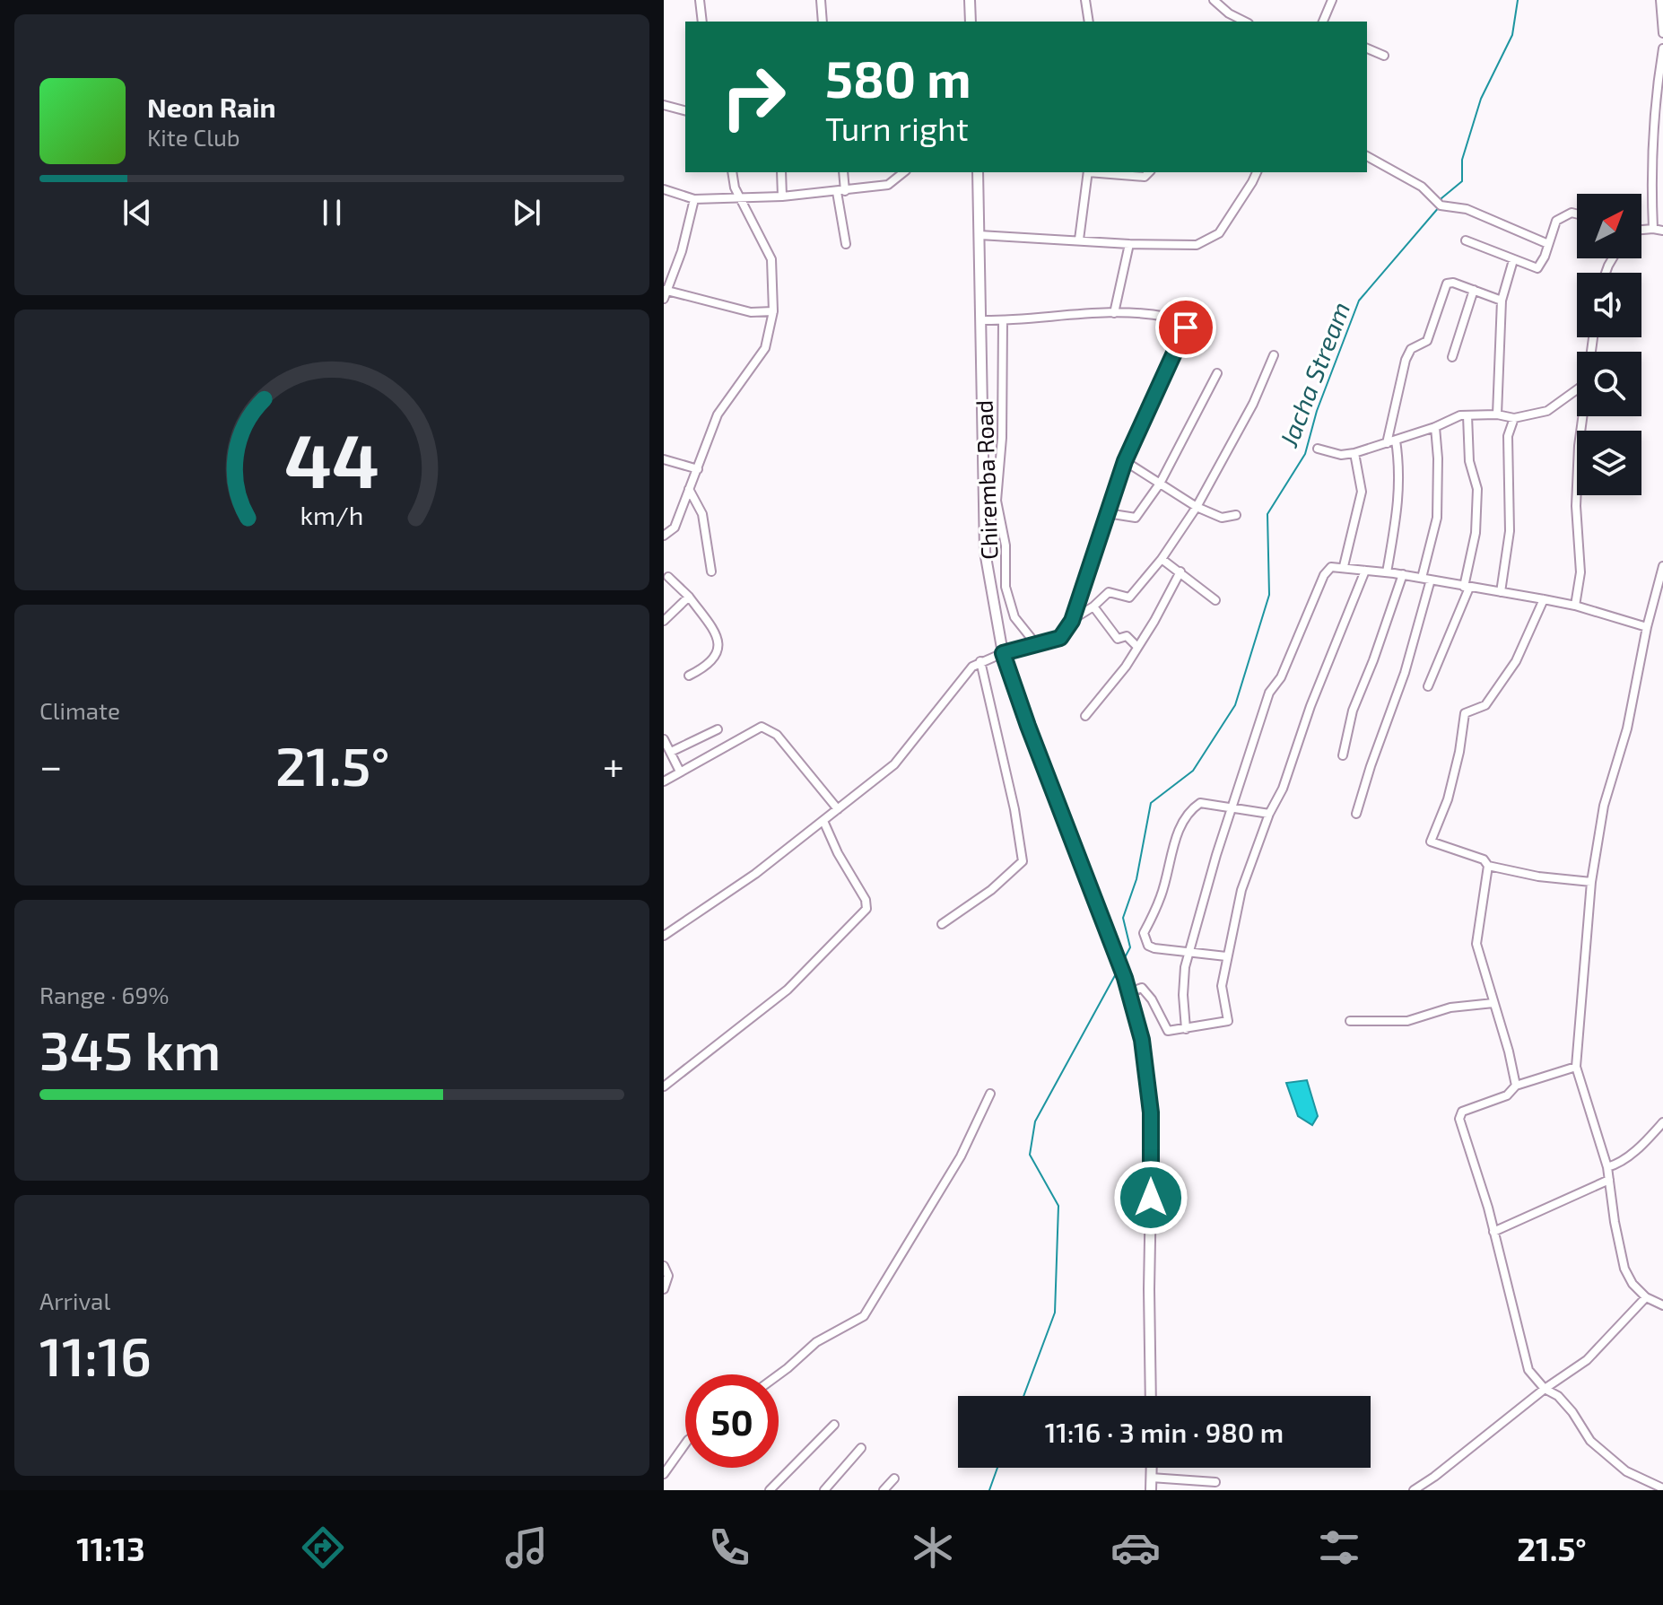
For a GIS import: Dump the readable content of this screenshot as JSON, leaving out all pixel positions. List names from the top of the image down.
{
  "streets": {
    "main road": ["Chiremba Road"]
  },
  "water": ["Jacha Stream"],
  "north": "top right",
  "page": {
    "turn": ["580 m", "Turn right"],
    "song": ["Neon Rain", "Kite Club"],
    "tile": [
      "Climate",
      ["Range · 69%", "345 km"],
      ["Arrival", "11:16"]
    ],
    "heat": ["−", "21.5°", "+"],
    "limit": "50",
    "trip": "11:16 · 3 min · 980 m",
    "tabs": ["11:13", "21.5°"],
    "gauge": ["44", "km/h"]
  }
}
